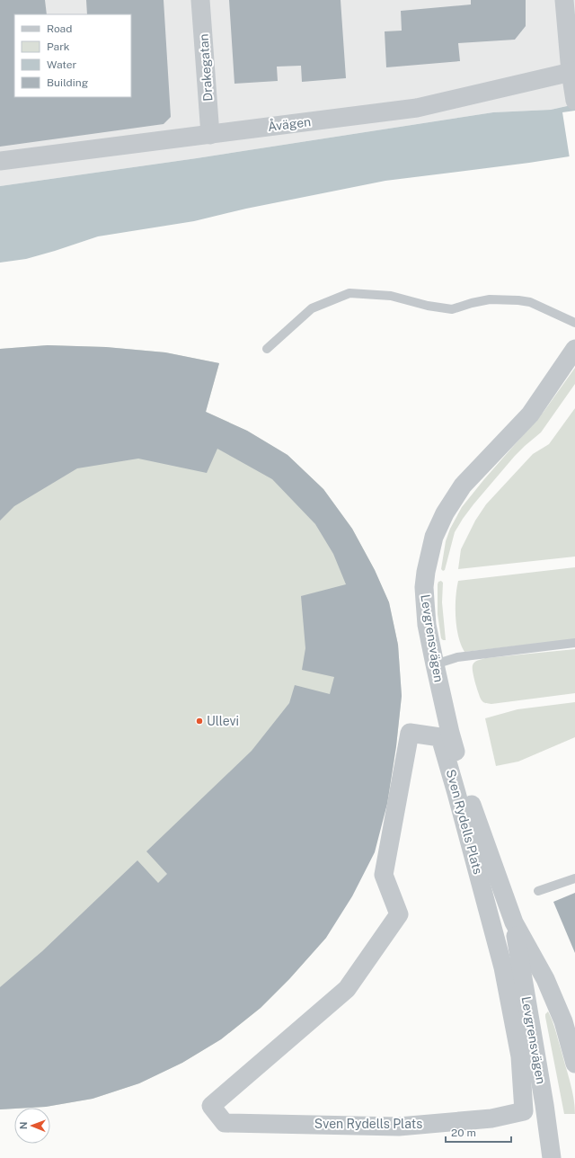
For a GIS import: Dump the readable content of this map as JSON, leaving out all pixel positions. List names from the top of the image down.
{
  "streets": {
    "street": [
      "Drakegatan",
      "Åvägen",
      "Levgrensvägen",
      "Sven Rydells Plats"
    ]
  },
  "crossings": [
    ["Drakegatan", "Åvägen"]
  ],
  "places": ["Ullevi"],
  "legend": [
    "Road",
    "Park",
    "Water",
    "Building"
  ],
  "scale_bar": "20 m",
  "north": "left"
}
